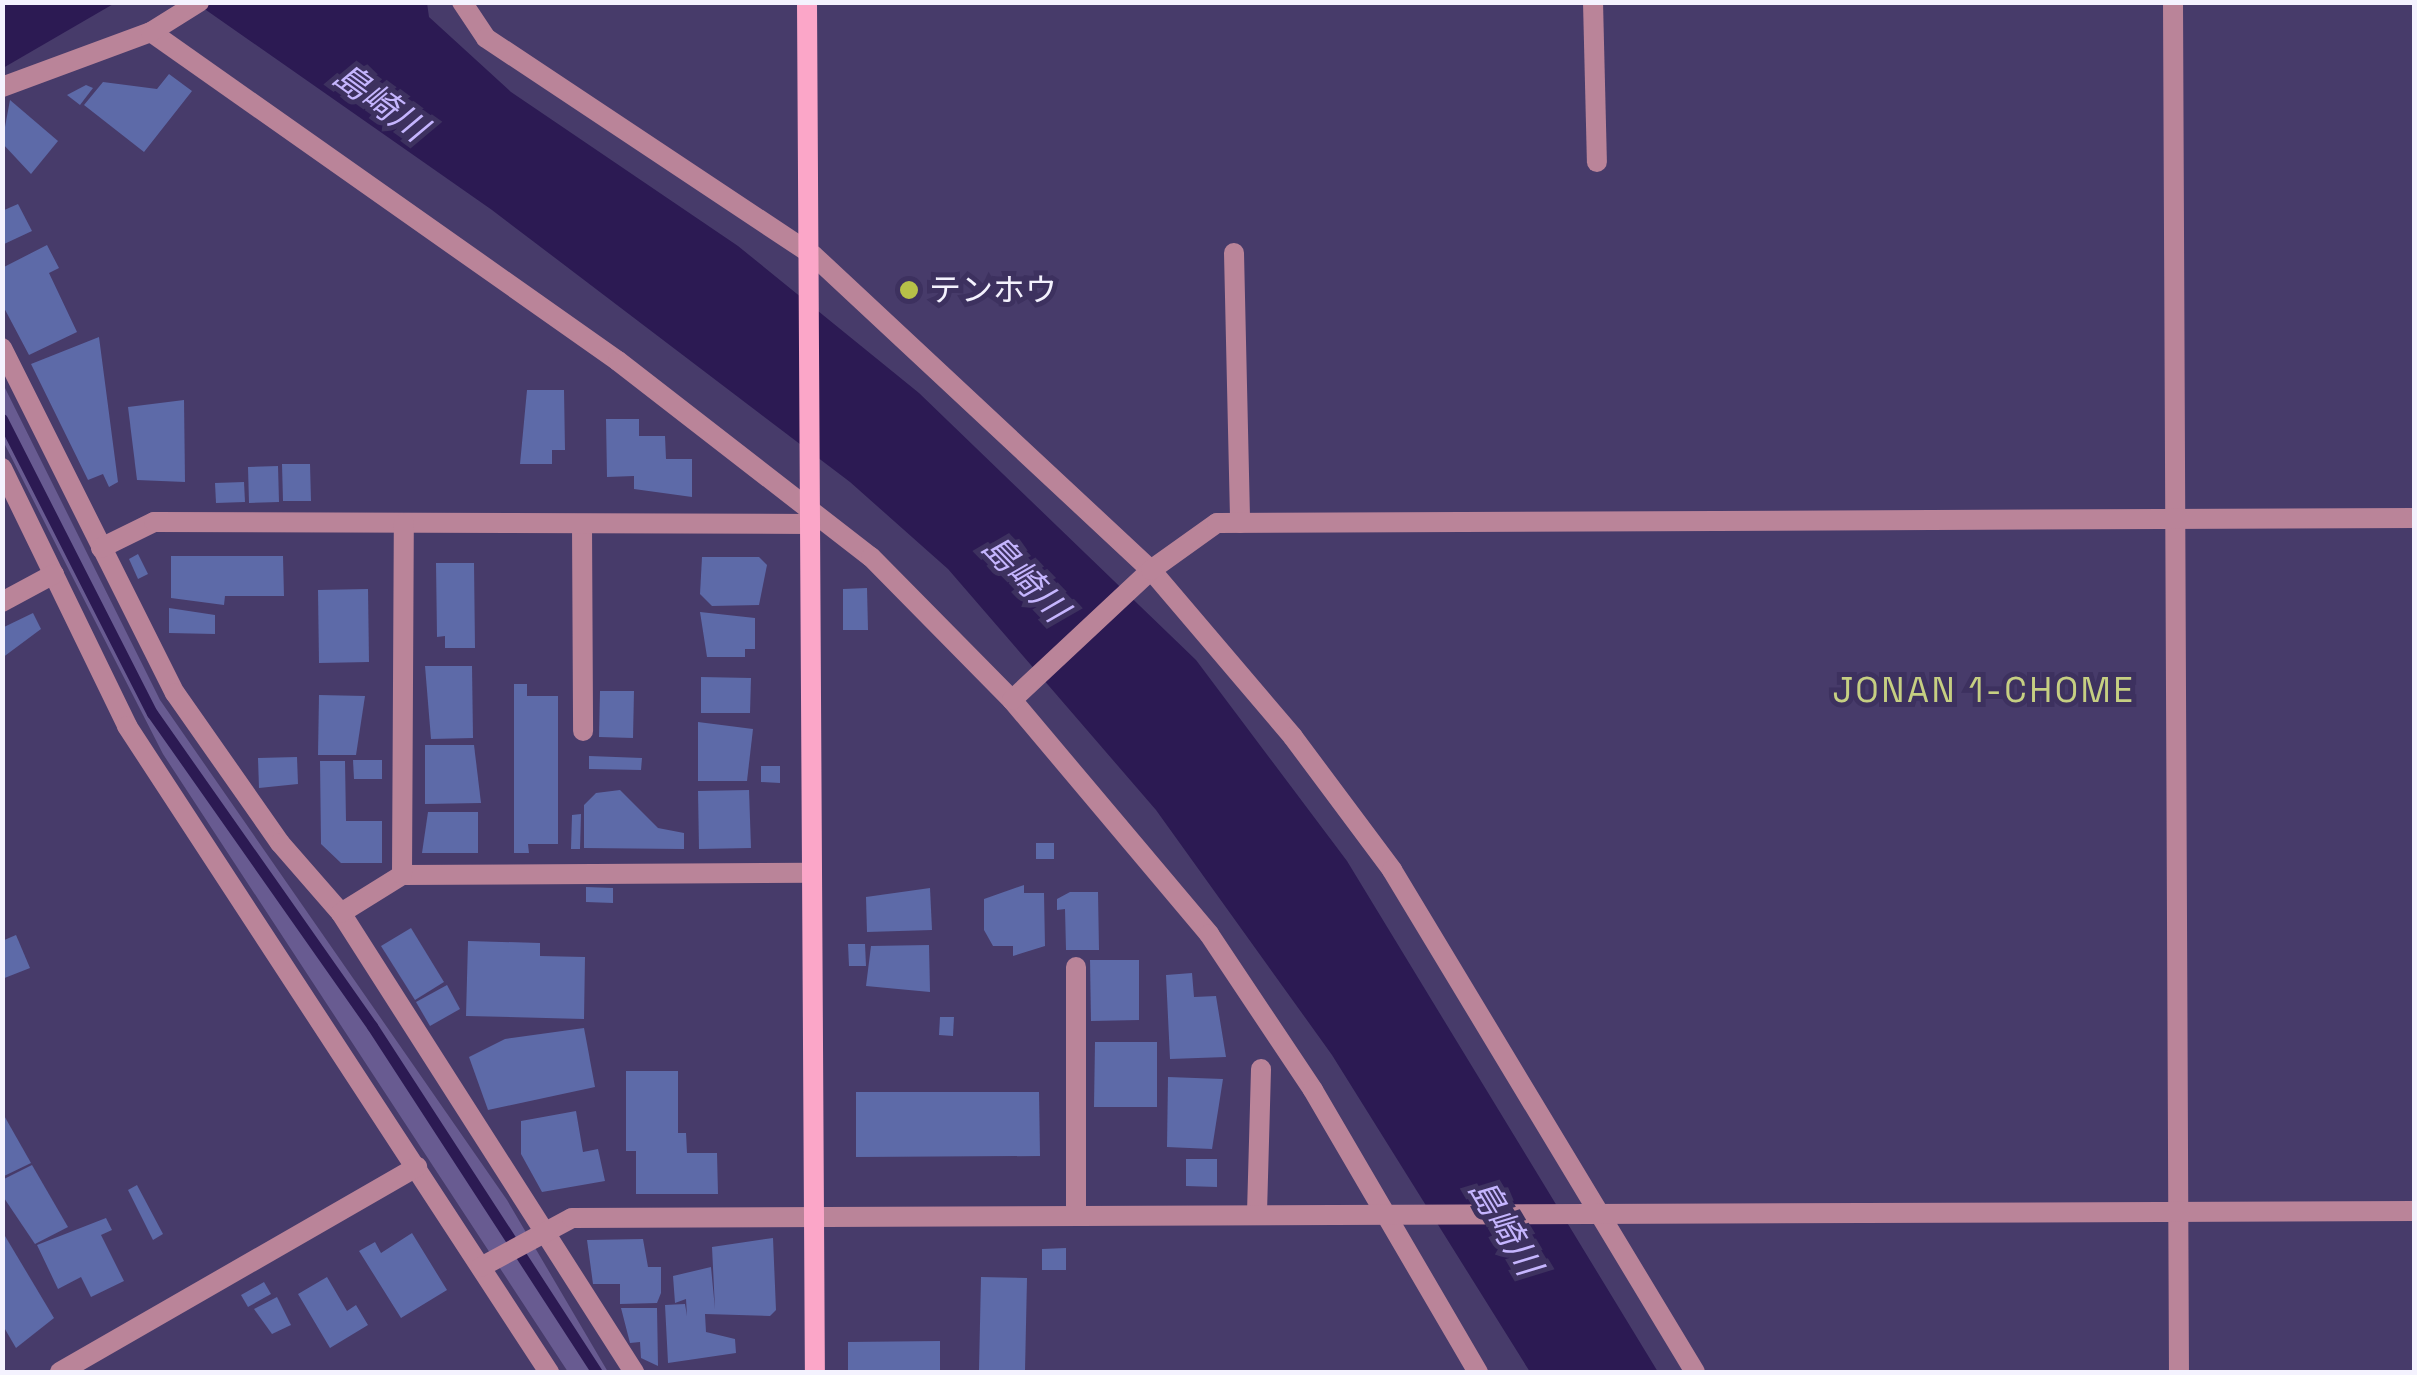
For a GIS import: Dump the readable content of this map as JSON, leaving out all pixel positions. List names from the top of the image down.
{
  "districts": ["JONAN 1-CHOME"],
  "water": ["島崎川"],
  "places": ["テンホウ"]
}
